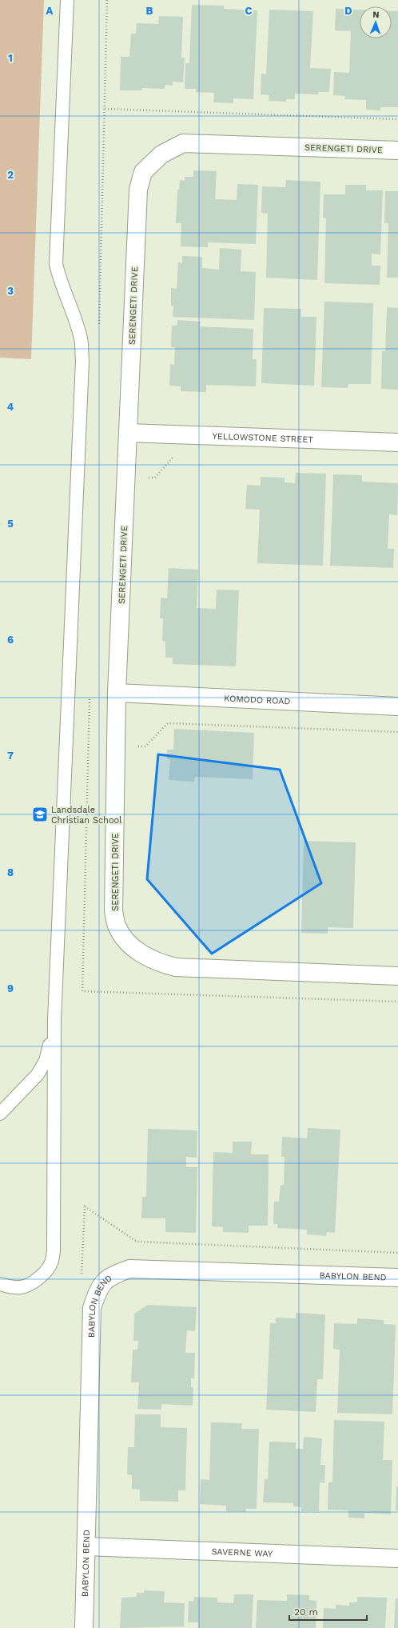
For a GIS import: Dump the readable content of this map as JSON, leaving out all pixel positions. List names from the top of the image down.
{
  "streets": {
    "street": [
      "SERENGETI DRIVE",
      "YELLOWSTONE STREET",
      "KOMODO ROAD",
      "BABYLON BEND",
      "SAVERNE WAY"
    ]
  },
  "crossings": [
    ["SERENGETI DRIVE", "YELLOWSTONE STREET"],
    ["SERENGETI DRIVE", "KOMODO ROAD"],
    ["BABYLON BEND", "SAVERNE WAY"]
  ],
  "places": {
    "school or university": ["Landsdale Christian School"]
  },
  "scale_bar": "20 m",
  "north": "top",
  "grid": {
    "columns": [
      "A",
      "B",
      "C",
      "D"
    ],
    "rows": [
      "1",
      "2",
      "3",
      "4",
      "5",
      "6",
      "7",
      "8",
      "9"
    ]
  }
}
